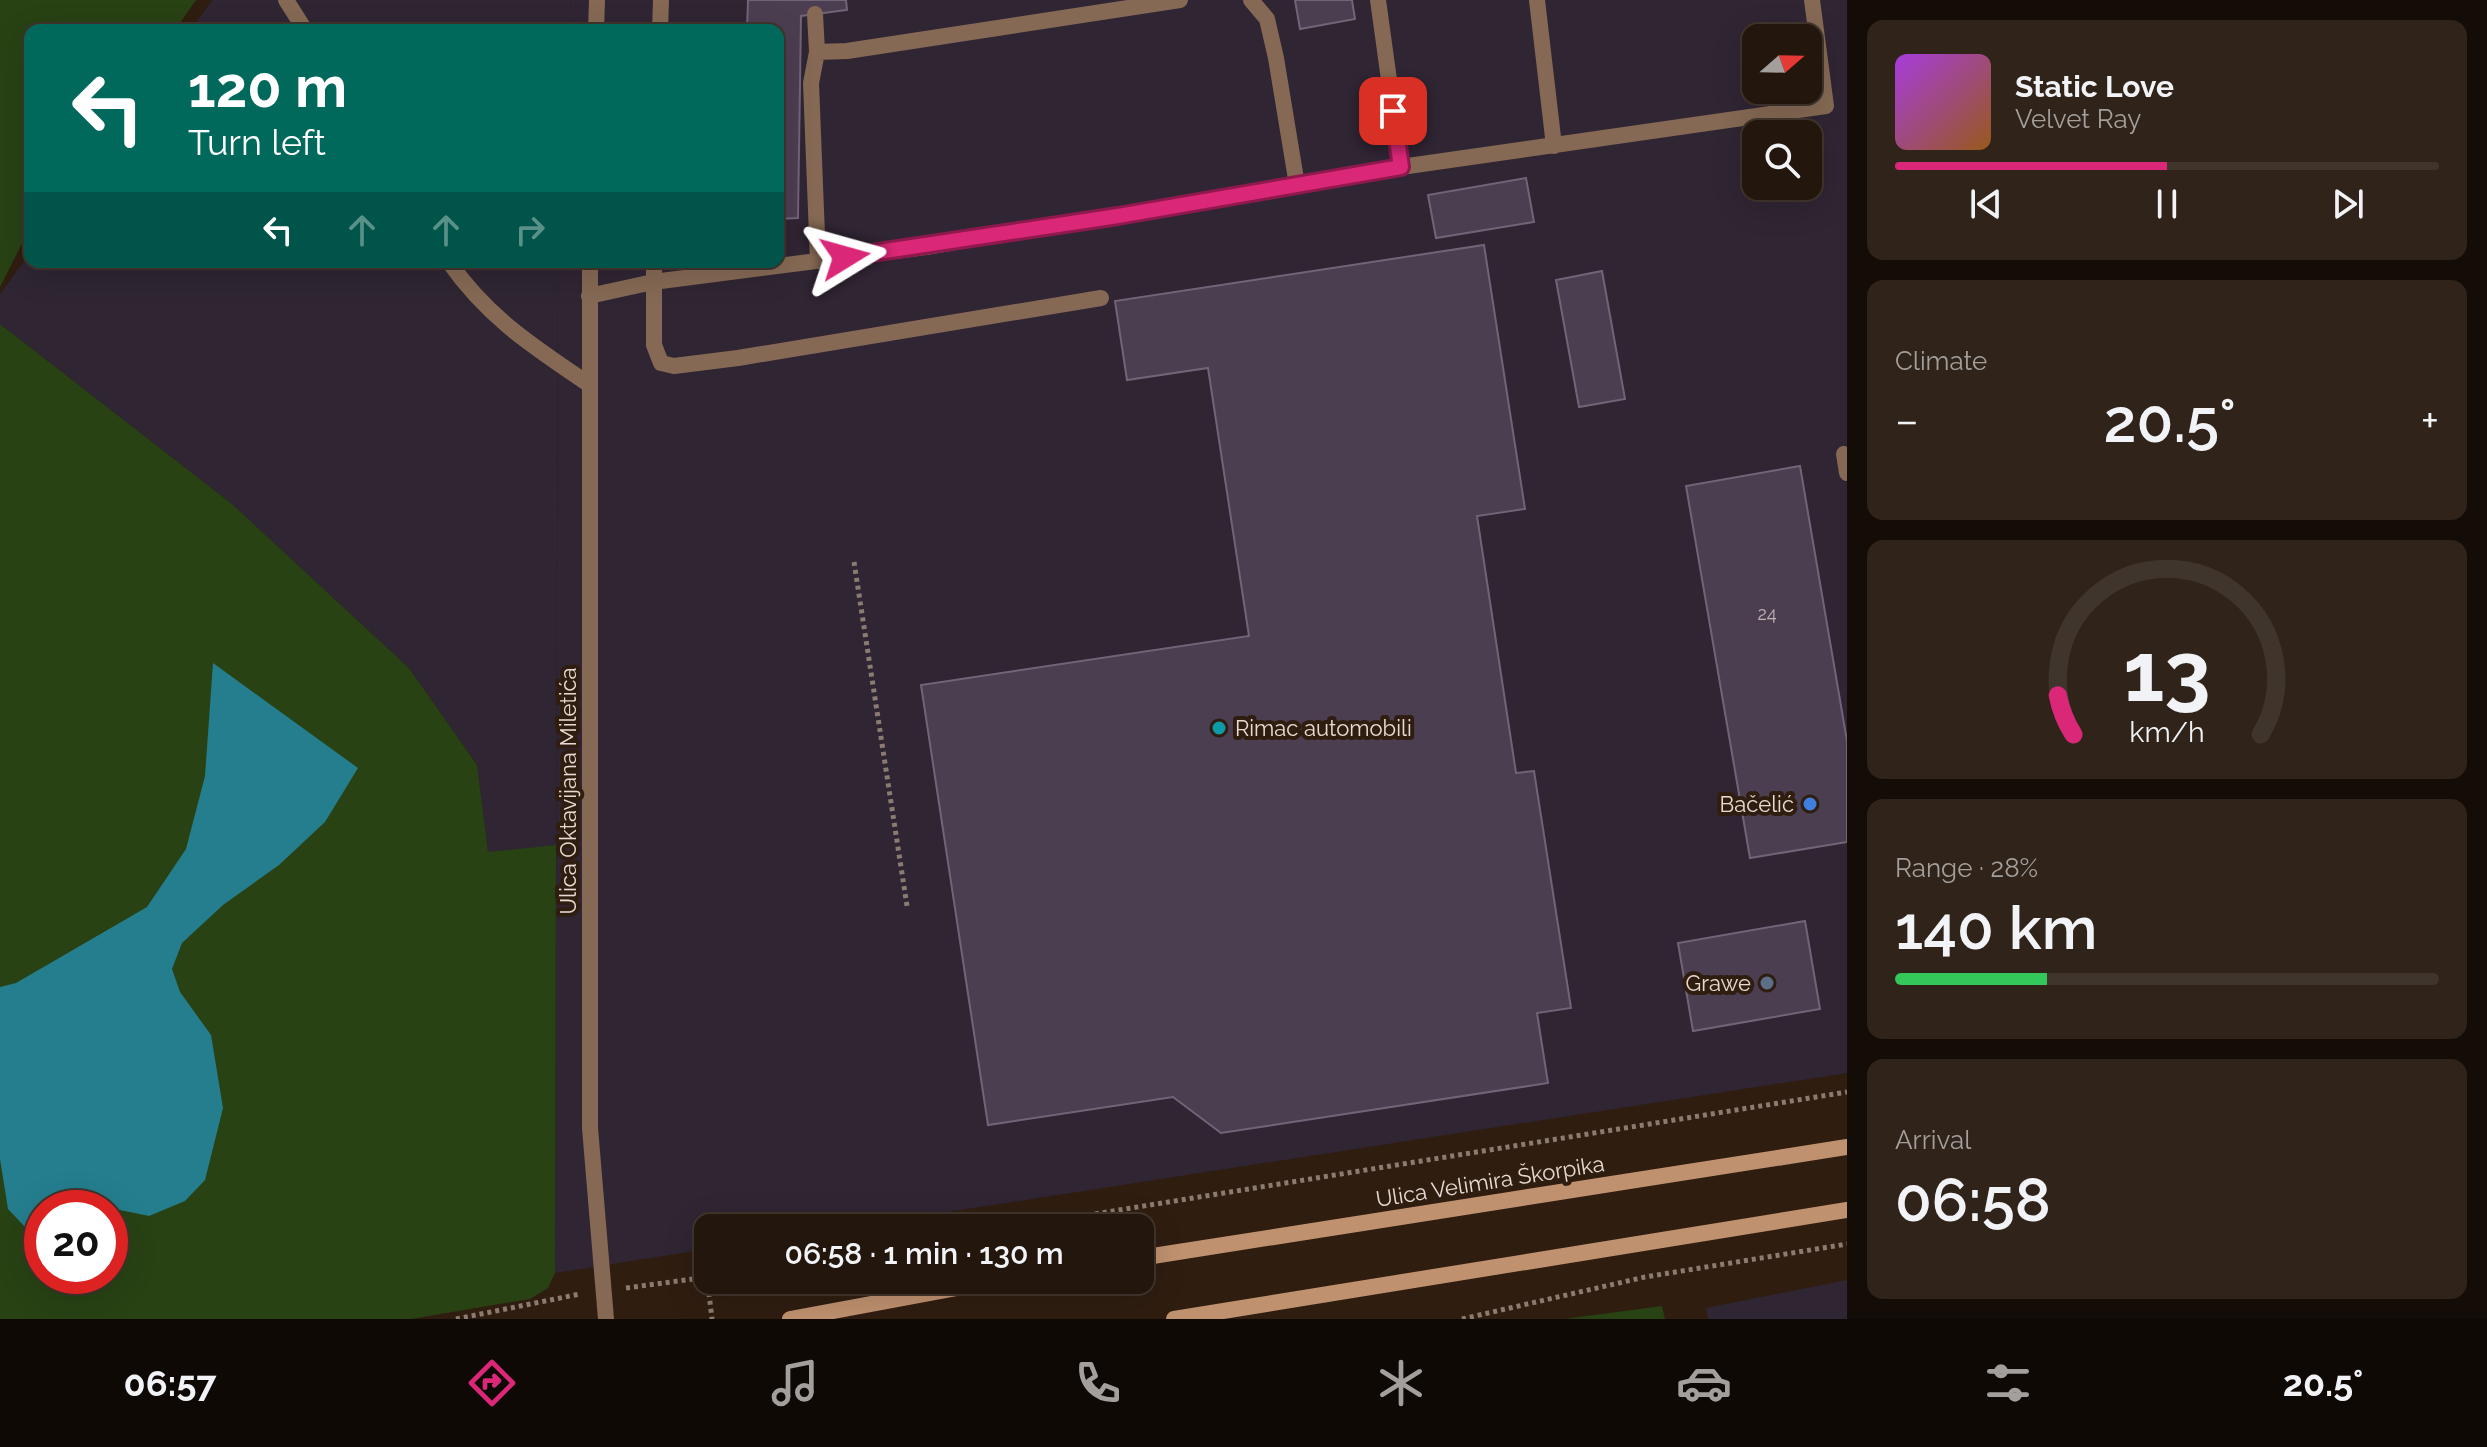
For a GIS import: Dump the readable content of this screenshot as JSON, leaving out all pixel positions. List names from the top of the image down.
{
  "streets": {
    "main road": ["Ulica Velimira Škorpika"],
    "street": ["Ulica Oktavijana Miletića"]
  },
  "places": ["Rimac automobili", "Bačelić", "Grawe"],
  "house_numbers": ["24"],
  "north": "right",
  "page": {
    "turn": ["120 m", "Turn left"],
    "song": ["Static Love", "Velvet Ray"],
    "tile": [
      "Climate",
      ["Range · 28%", "140 km"],
      ["Arrival", "06:58"]
    ],
    "heat": ["−", "20.5°", "+"],
    "limit": "20",
    "trip": "06:58 · 1 min · 130 m",
    "tabs": ["06:57", "20.5°"],
    "gauge": ["13", "km/h"]
  }
}
